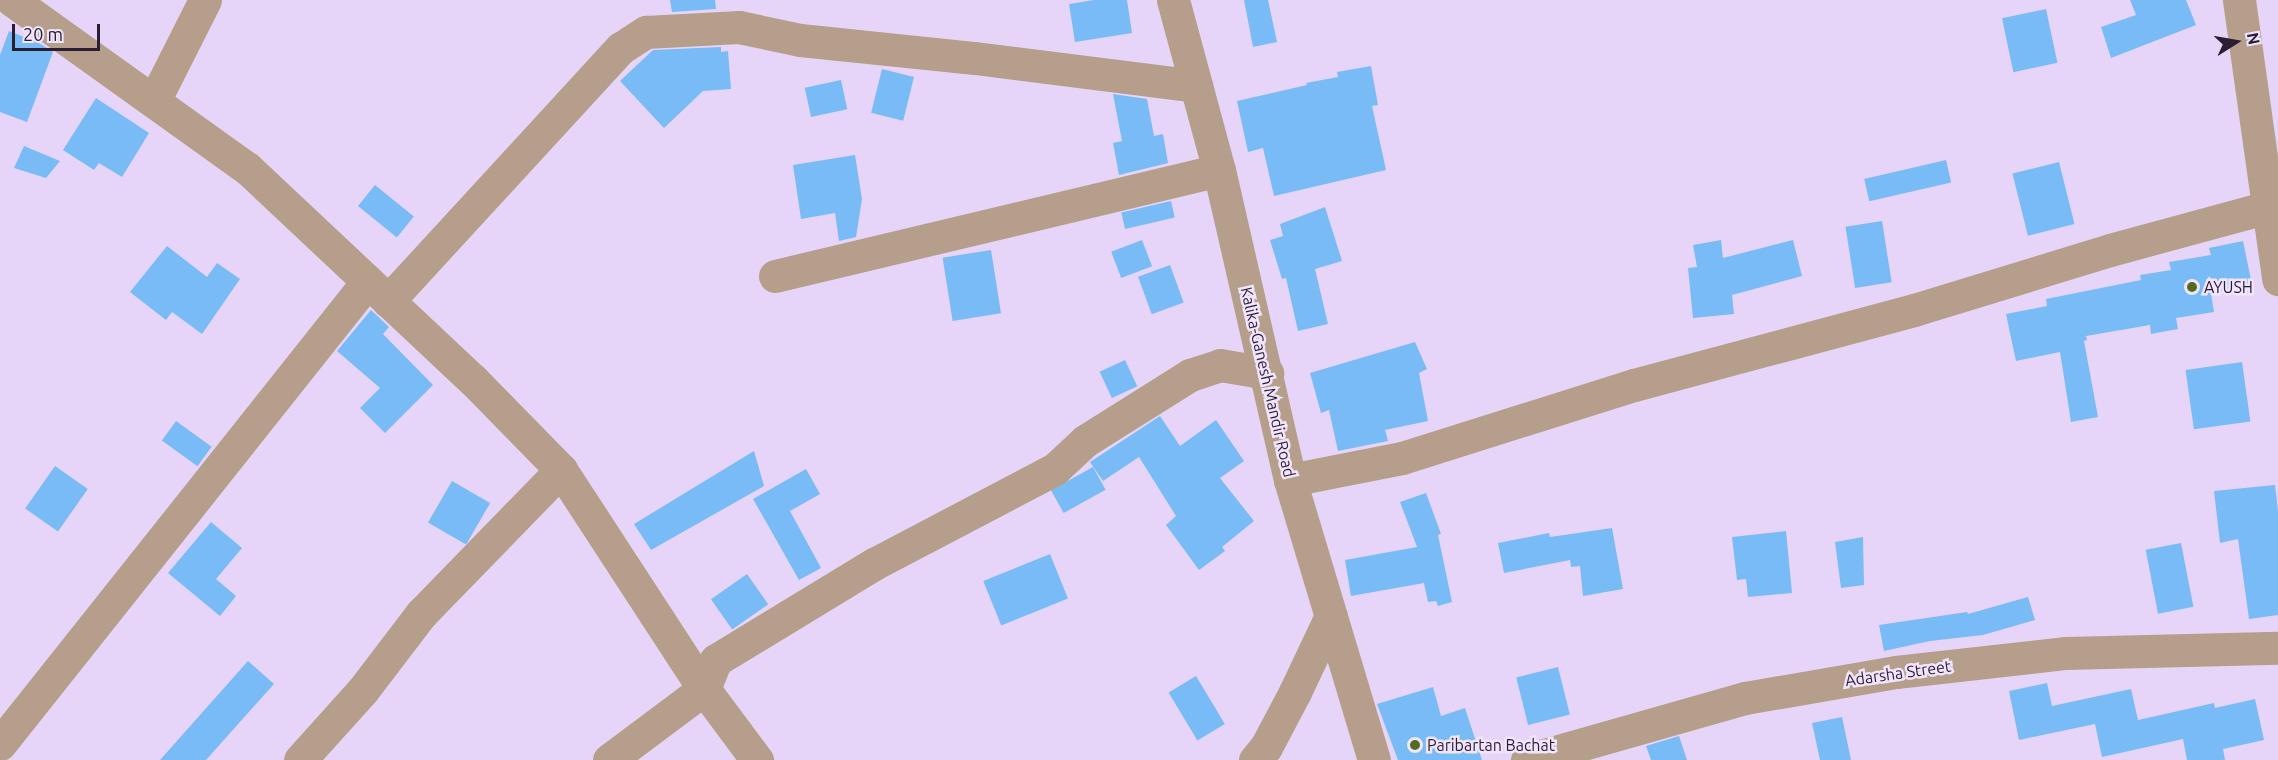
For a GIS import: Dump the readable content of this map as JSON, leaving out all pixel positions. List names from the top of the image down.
{
  "streets": {
    "street": ["Kalika-Ganesh Mandir Road", "Adarsha Street"]
  },
  "places": ["AYUSH", "Paribartan Bachat"],
  "scale_bar": "20 m",
  "north": "right"
}
